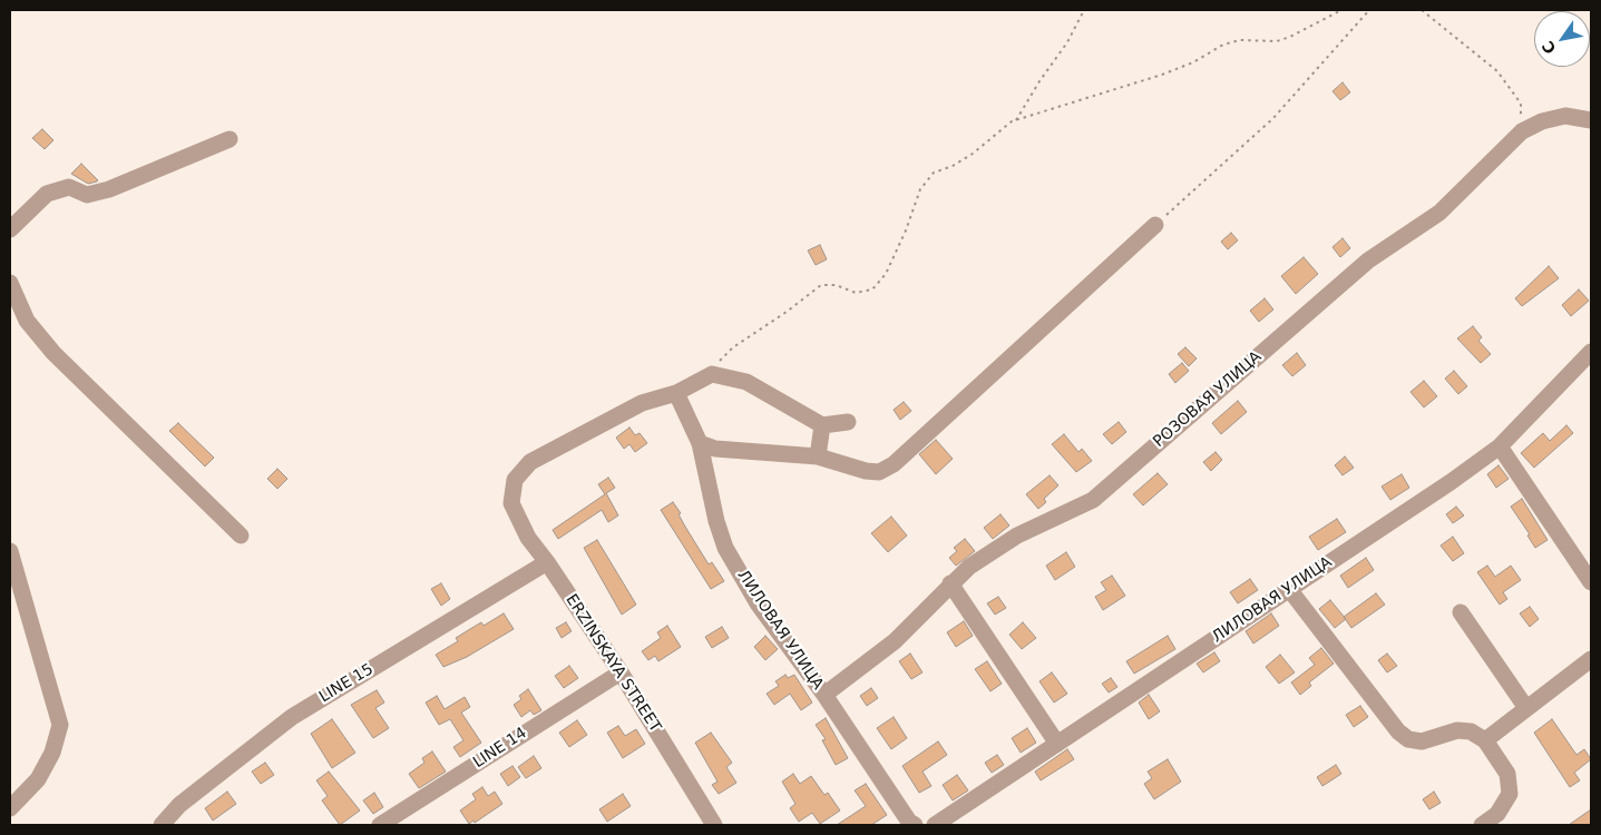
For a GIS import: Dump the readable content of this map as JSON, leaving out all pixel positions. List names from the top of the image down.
{
  "streets": {
    "street": [
      "РОЗОВАЯ УЛИЦА",
      "ЛИЛОВАЯ УЛИЦА",
      "ERZINSKAYA STREET",
      "LINE 15",
      "LINE 14"
    ]
  },
  "crossings": [
    ["РОЗОВАЯ УЛИЦА", "ЛИЛОВАЯ УЛИЦА"],
    ["ЛИЛОВАЯ УЛИЦА", "ERZINSKAYA STREET"],
    ["ERZINSKAYA STREET", "LINE 15"],
    ["ERZINSKAYA STREET", "LINE 14"]
  ],
  "north": "bottom left"
}
